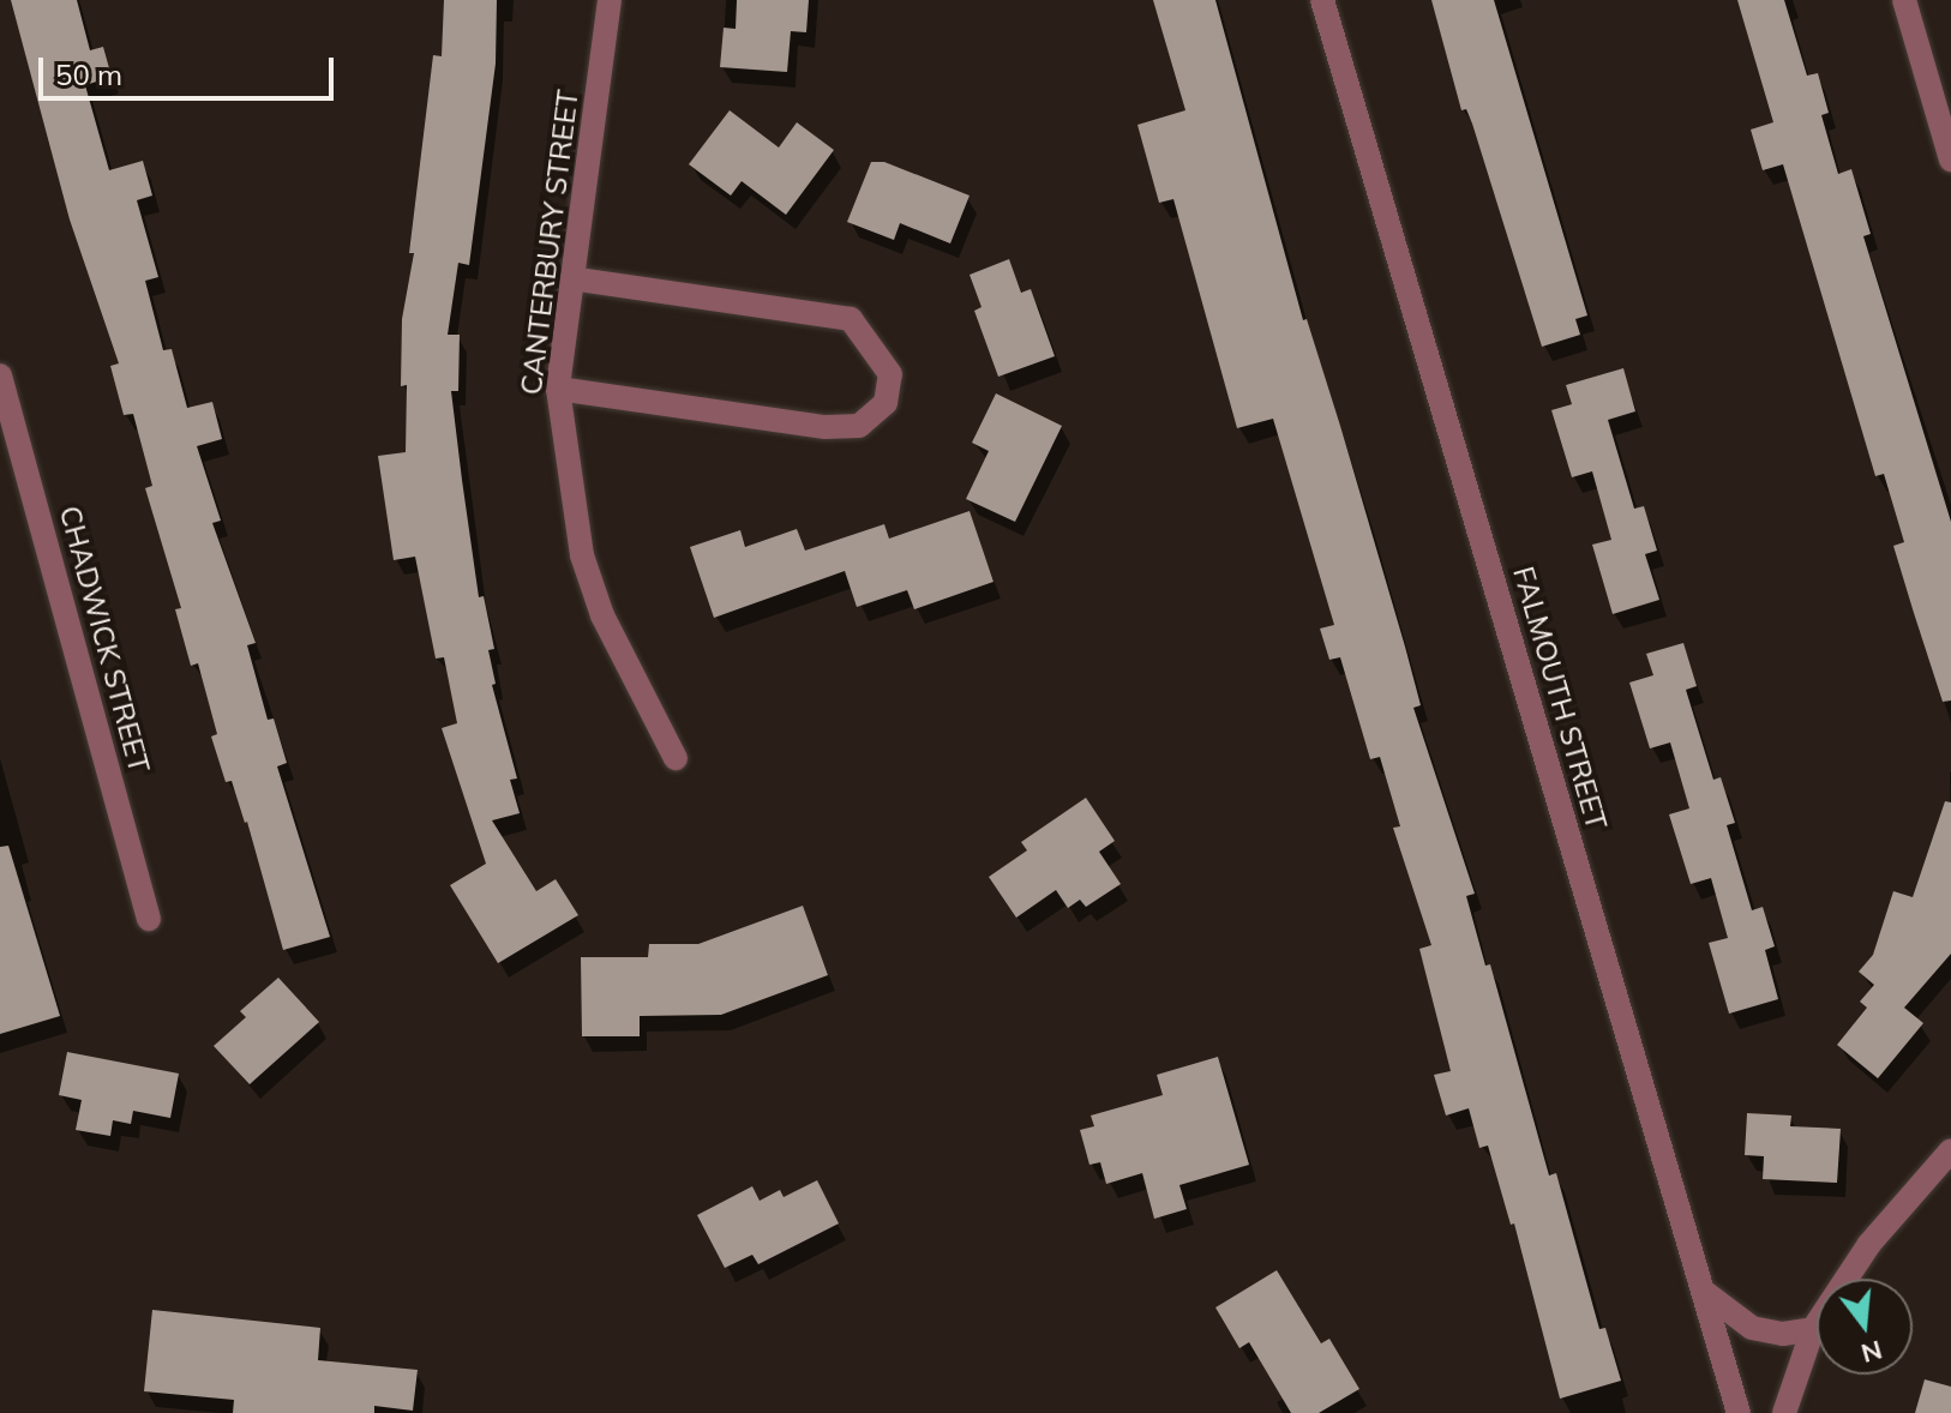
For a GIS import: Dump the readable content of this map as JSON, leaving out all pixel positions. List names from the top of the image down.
{
  "streets": {
    "street": ["CANTERBURY STREET", "CHADWICK STREET", "FALMOUTH STREET"]
  },
  "scale_bar": "50 m",
  "north": "bottom"
}
